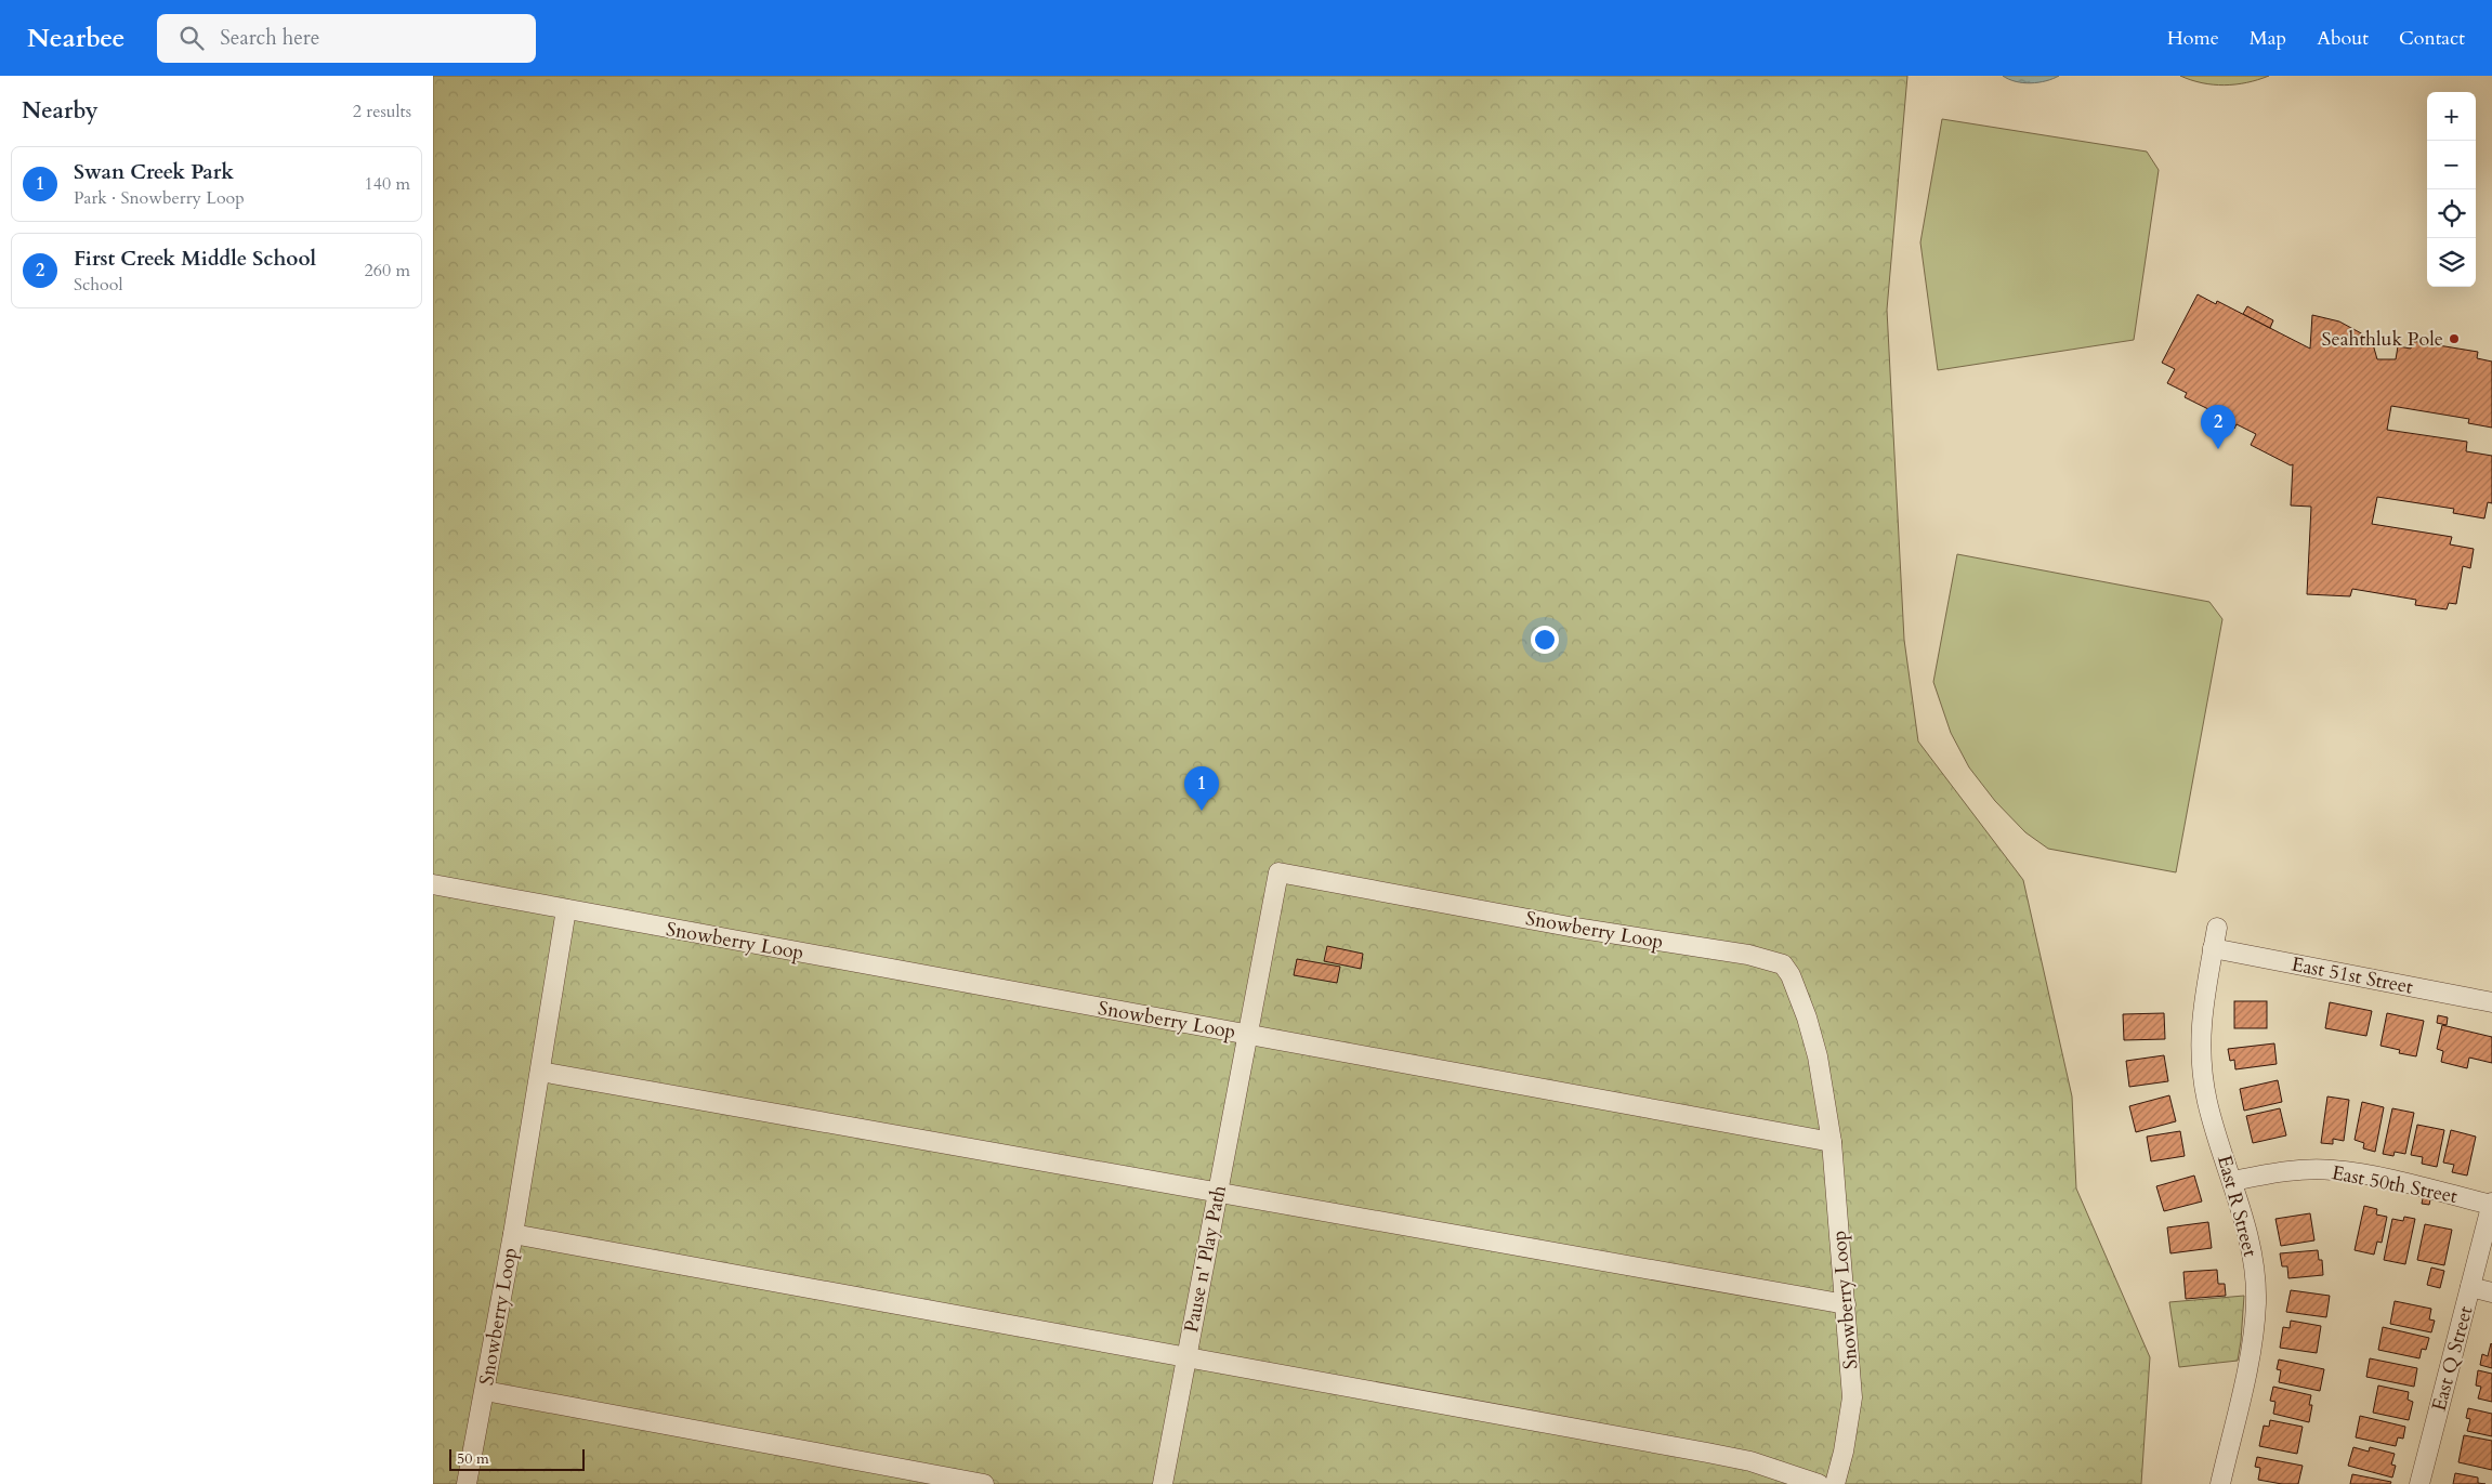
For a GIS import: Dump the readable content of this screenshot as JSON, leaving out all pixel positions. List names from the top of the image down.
{
  "streets": {
    "street": [
      "Snowberry Loop",
      "East 51st Street",
      "East 50th Street",
      "East R Street",
      "Pause n' Play Path",
      "East Q Street"
    ]
  },
  "crossings": [
    ["Snowberry Loop", "Pause n' Play Path"],
    ["East 51st Street", "East R Street"],
    ["East 50th Street", "East R Street"],
    ["East 50th Street", "East Q Street"]
  ],
  "places": ["Seahthluk Pole"],
  "scale_bar": "50 m",
  "page": {
    "header": "Nearbee",
    "search": "Search here",
    "nav": [
      "Home",
      "Map",
      "About",
      "Contact"
    ],
    "heading": ["Nearby", "2 results"],
    "map_buttons": ["+", "−"],
    "list": [
      {
        "mark": "1",
        "name": "Swan Creek Park",
        "note": "Park · Snowberry Loop",
        "value": "140 m"
      },
      {
        "mark": "2",
        "name": "First Creek Middle School",
        "note": "School",
        "value": "260 m"
      }
    ],
    "pins": ["2", "1"],
    "scale": "50 m"
  }
}
